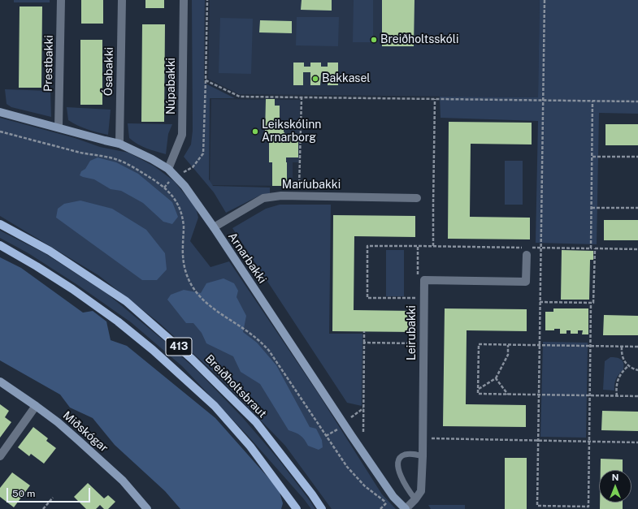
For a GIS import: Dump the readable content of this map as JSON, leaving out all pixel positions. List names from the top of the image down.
{
  "streets": {
    "main road": ["413", "Breiðholtsbraut"],
    "street": [
      "Prestbakki",
      "Ósabakki",
      "Núpabakki",
      "Maríubakki",
      "Arnarbakki",
      "Leirubakki",
      "Miðskógar"
    ]
  },
  "crossings": [
    ["Prestbakki", "Arnarbakki"],
    ["Ósabakki", "Arnarbakki"],
    ["Núpabakki", "Arnarbakki"],
    ["Maríubakki", "Arnarbakki"],
    ["Arnarbakki", "Leirubakki"]
  ],
  "places": ["Breiðholtsskóli", "Bakkasel", "Leikskólinn Arnarborg"],
  "scale_bar": "50 m",
  "north": "top"
}
